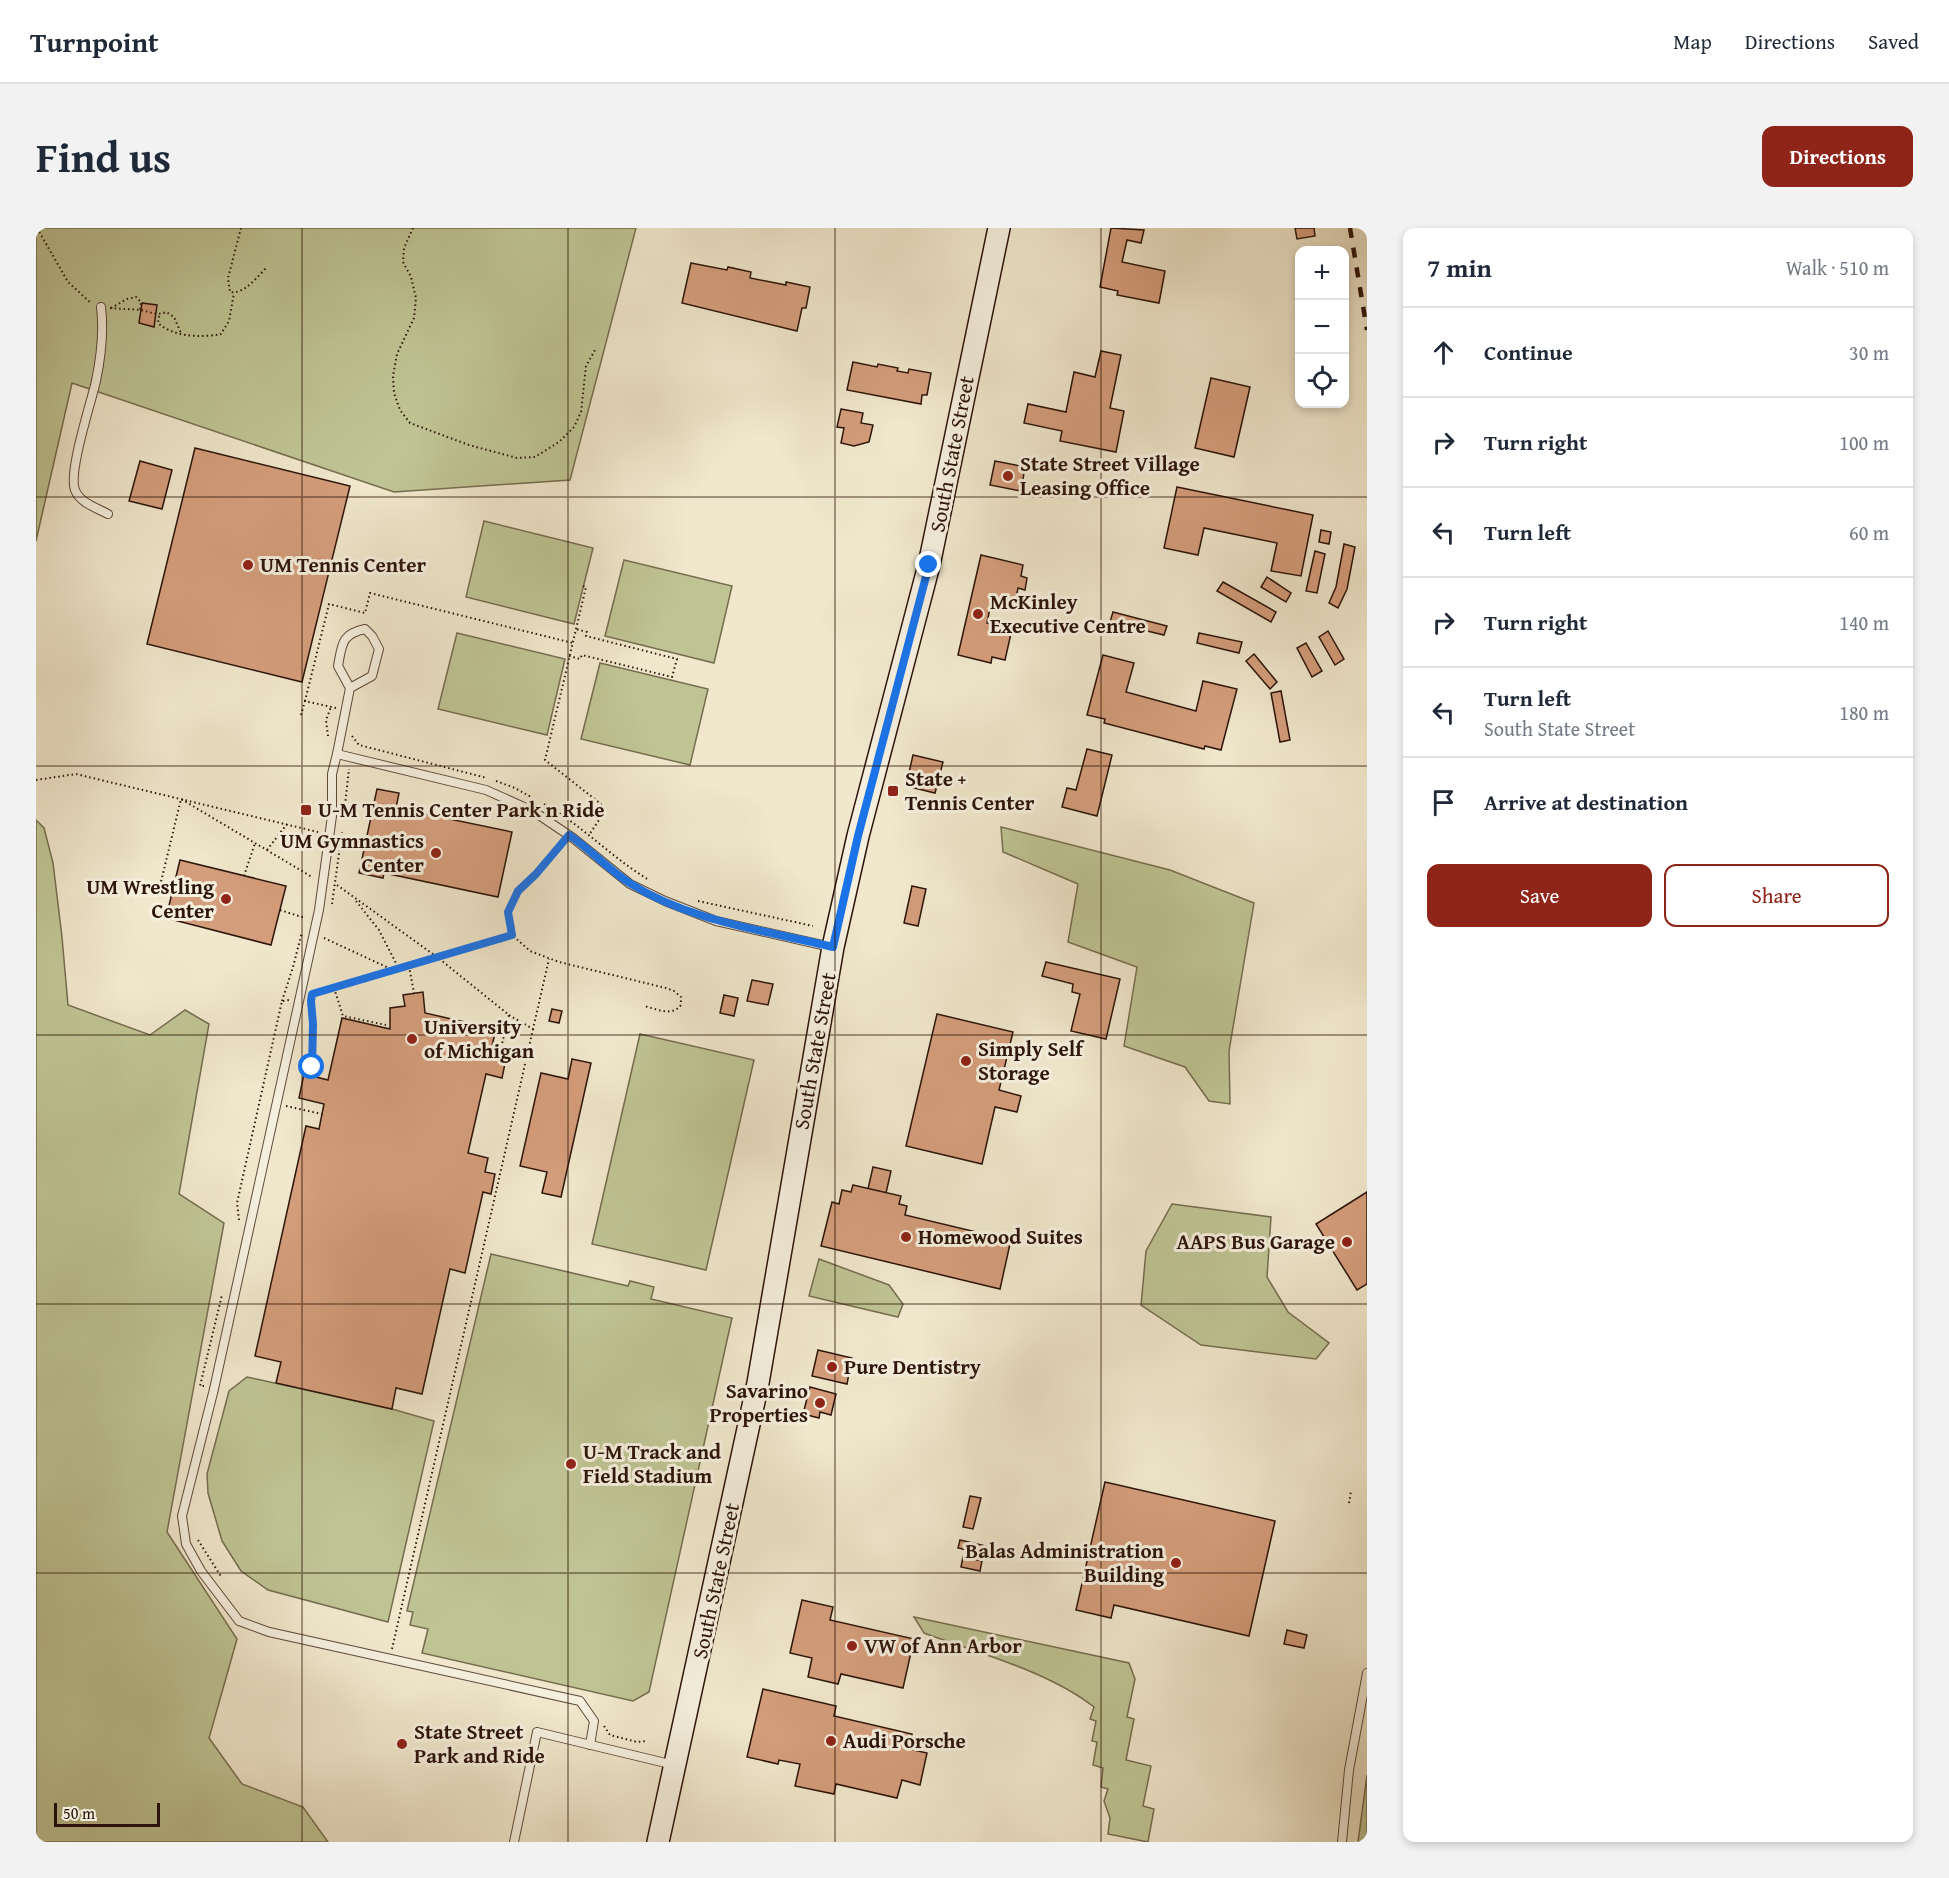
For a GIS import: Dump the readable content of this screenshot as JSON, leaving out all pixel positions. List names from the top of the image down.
{
  "streets": {
    "main road": ["South State Street"]
  },
  "places": {
    "other": [
      "State Street Village Leasing Office",
      "UM Tennis Center",
      "McKinley Executive Centre",
      "UM Gymnastics Center",
      "UM Wrestling Center",
      "University of Michigan",
      "Simply Self Storage",
      "Homewood Suites",
      "AAPS Bus Garage",
      "Pure Dentistry",
      "Savarino Properties",
      "U-M Track and Field Stadium",
      "Balas Administration Building",
      "VW of Ann Arbor",
      "Audi Porsche",
      "State Street Park and Ride"
    ],
    "transit": ["State + Tennis Center", "U-M Tennis Center Park n Ride"]
  },
  "scale_bar": "50 m",
  "page": {
    "header": "Turnpoint",
    "nav": ["Map", "Directions", "Saved"],
    "title": "Find us",
    "buttons": [
      "Directions",
      ["Save", "Share"]
    ],
    "heading": ["7 min", "Walk · 510 m"],
    "map_buttons": ["+", "−"],
    "list": [
      ["Continue", "30 m"],
      ["Turn right", "100 m"],
      ["Turn left", "60 m"],
      ["Turn right", "140 m"],
      ["Turn left", "South State Street", "180 m"],
      "Arrive at destination"
    ],
    "scale": "50 m"
  }
}
